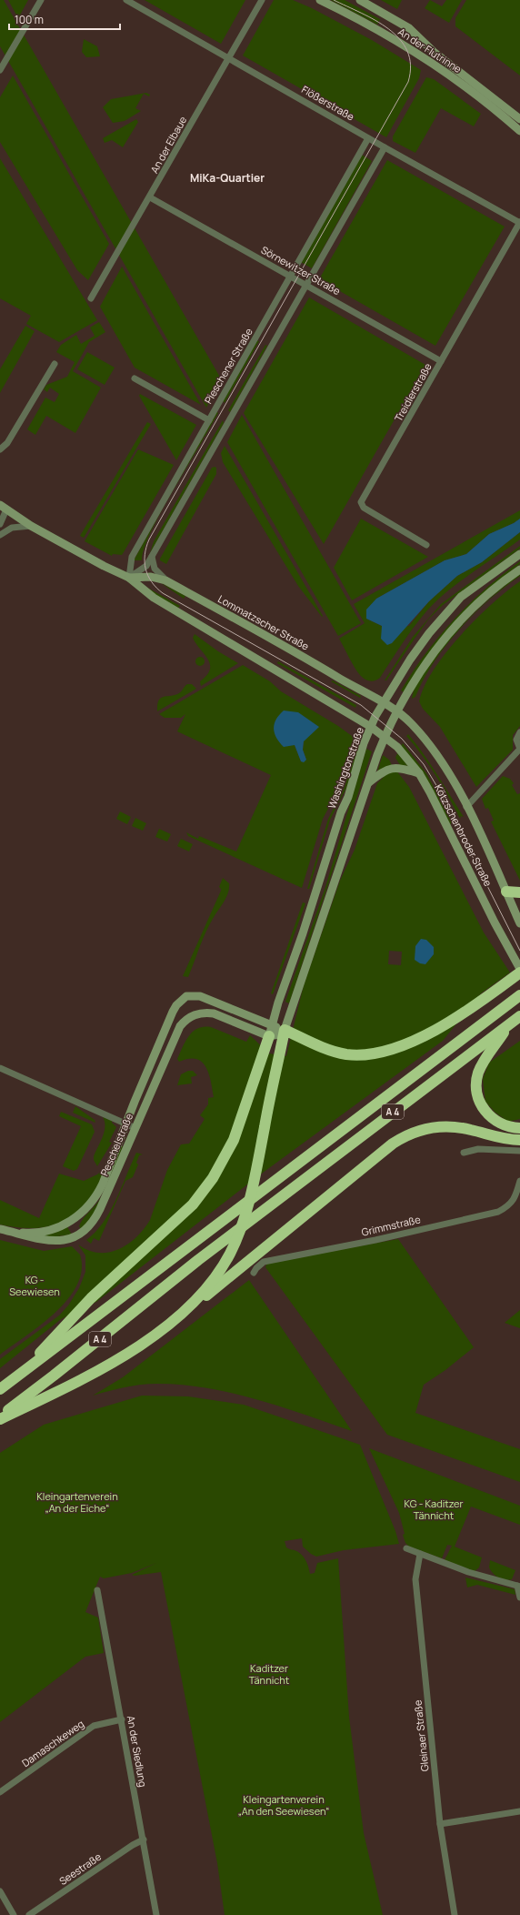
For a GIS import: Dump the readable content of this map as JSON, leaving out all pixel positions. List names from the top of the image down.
{
  "streets": {
    "highway": ["A 4"],
    "main road": [
      "An der Flutrinne",
      "Lommatzscher Straße",
      "Washingtonstraße",
      "Kötzschenbroder Straße",
      "Peschelstraße"
    ],
    "street": [
      "Flößerstraße",
      "An der Elbaue",
      "Sörnewitzer Straße",
      "Pieschener Straße",
      "Treidlerstraße",
      "Grimmstraße",
      "Gleinaer Straße",
      "Damaschkeweg",
      "An der Siedlung",
      "Seestraße"
    ]
  },
  "crossings": [
    ["Flößerstraße", "An der Elbaue"],
    ["Flößerstraße", "Pieschener Straße"],
    ["Flößerstraße", "Treidlerstraße"],
    ["An der Elbaue", "Sörnewitzer Straße"],
    ["Sörnewitzer Straße", "Pieschener Straße"],
    ["Sörnewitzer Straße", "Treidlerstraße"],
    ["Pieschener Straße", "Lommatzscher Straße"],
    ["Lommatzscher Straße", "Washingtonstraße"],
    ["Lommatzscher Straße", "Kötzschenbroder Straße"],
    ["Washingtonstraße", "Kötzschenbroder Straße"],
    ["Washingtonstraße", "Peschelstraße"],
    ["Damaschkeweg", "An der Siedlung"],
    ["An der Siedlung", "Seestraße"]
  ],
  "districts": ["MiKa-Quartier"],
  "parks": [
    "KG - Seewiesen",
    "Kleingartenverein „An der Eiche“",
    "KG - Kaditzer Tännicht",
    "Kaditzer Tännicht",
    "Kleingartenverein „An den Seewiesen“"
  ],
  "scale_bar": "100 m"
}
